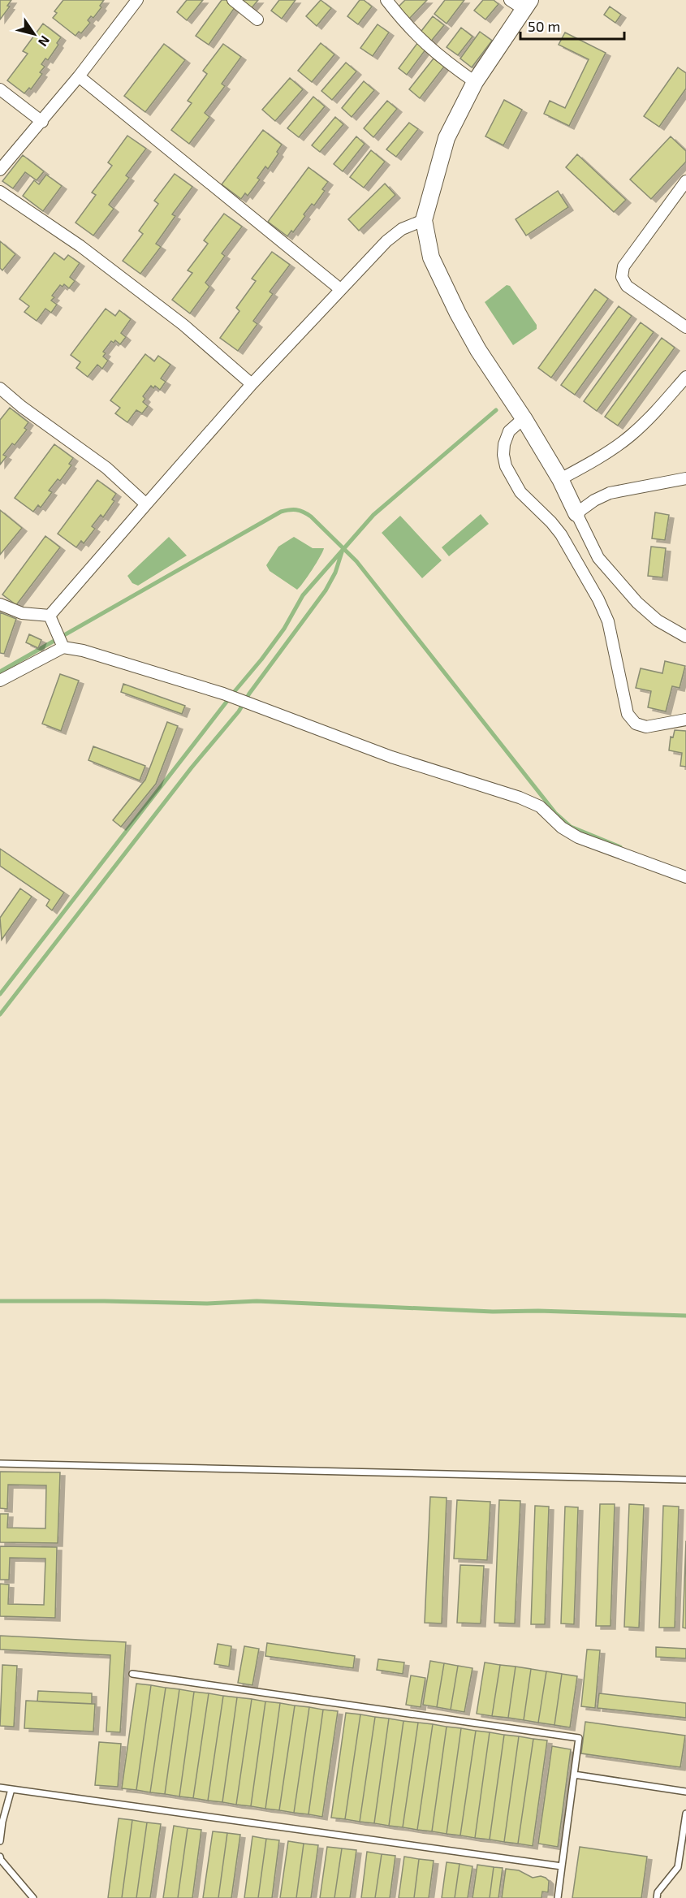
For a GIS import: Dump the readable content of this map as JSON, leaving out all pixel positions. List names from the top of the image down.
{
  "scale_bar": "50 m",
  "north": "bottom right"
}
